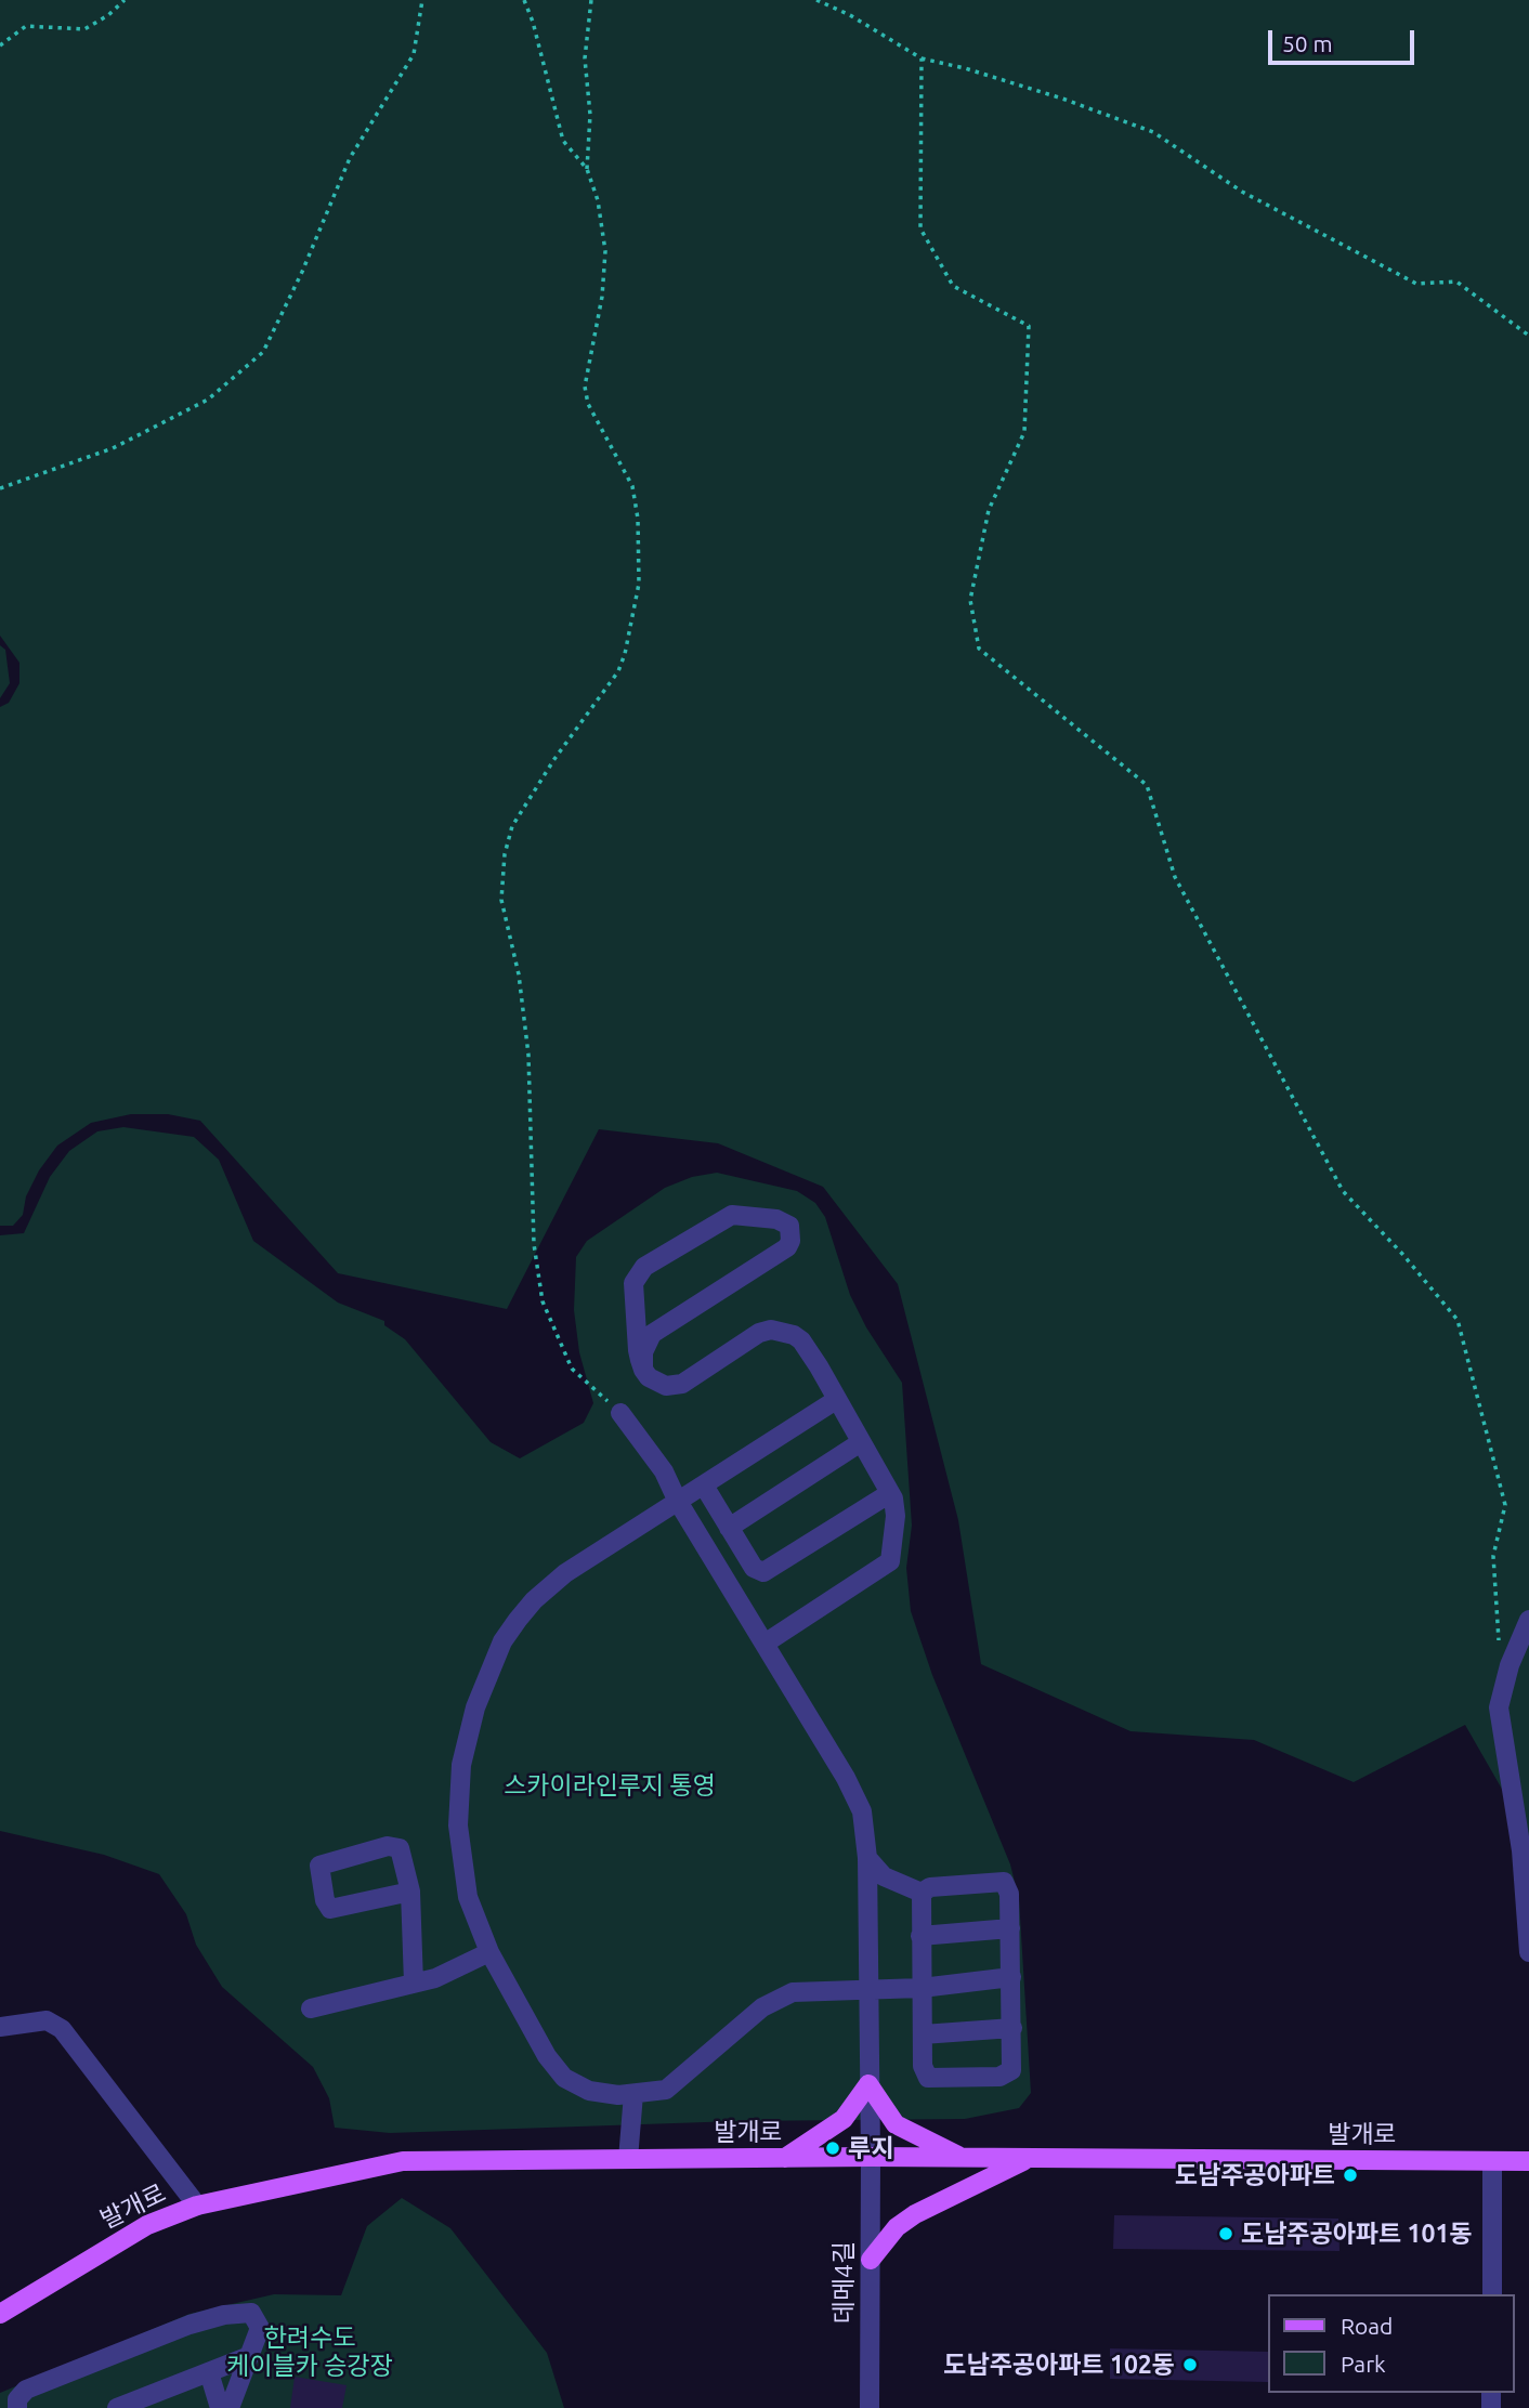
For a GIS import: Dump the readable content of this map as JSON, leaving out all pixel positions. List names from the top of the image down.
{
  "streets": {
    "main road": ["발개로"],
    "street": ["데메4길"]
  },
  "crossings": [
    ["발개로", "데메4길"]
  ],
  "parks": ["스카이라인루지 통영", "한려수도 케이블카 승강장"],
  "places": [
    "루지",
    "도남주공아파트",
    "도남주공아파트 101동",
    "도남주공아파트 102동"
  ],
  "legend": ["Road", "Park"],
  "scale_bar": "50 m"
}
